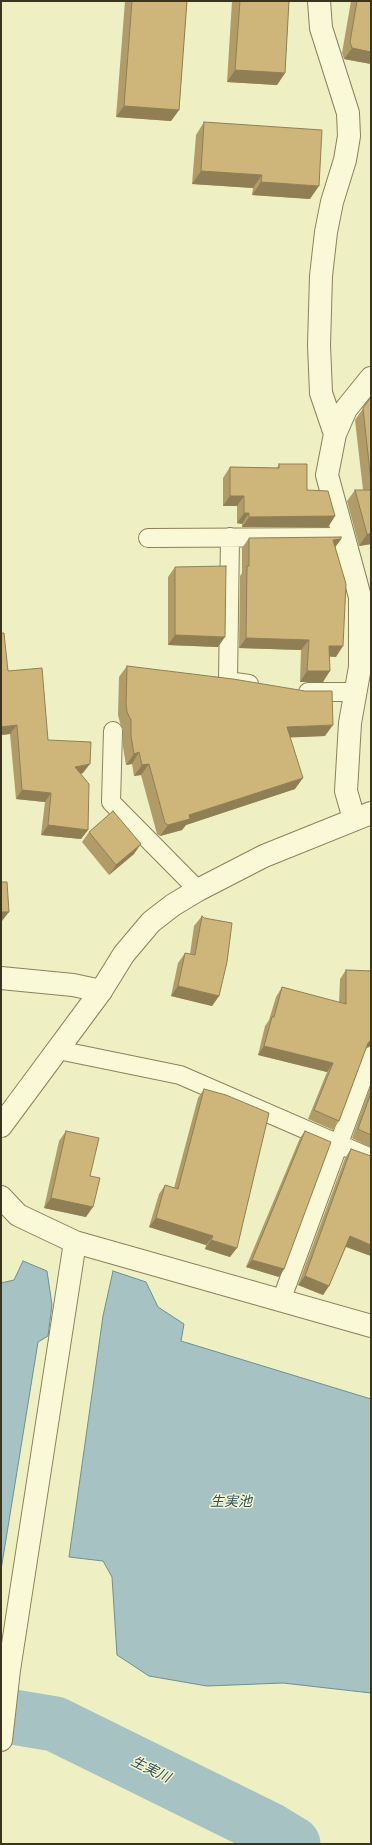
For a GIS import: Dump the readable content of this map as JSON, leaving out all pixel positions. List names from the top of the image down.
{
  "water": ["生実池", "生実川"]
}
